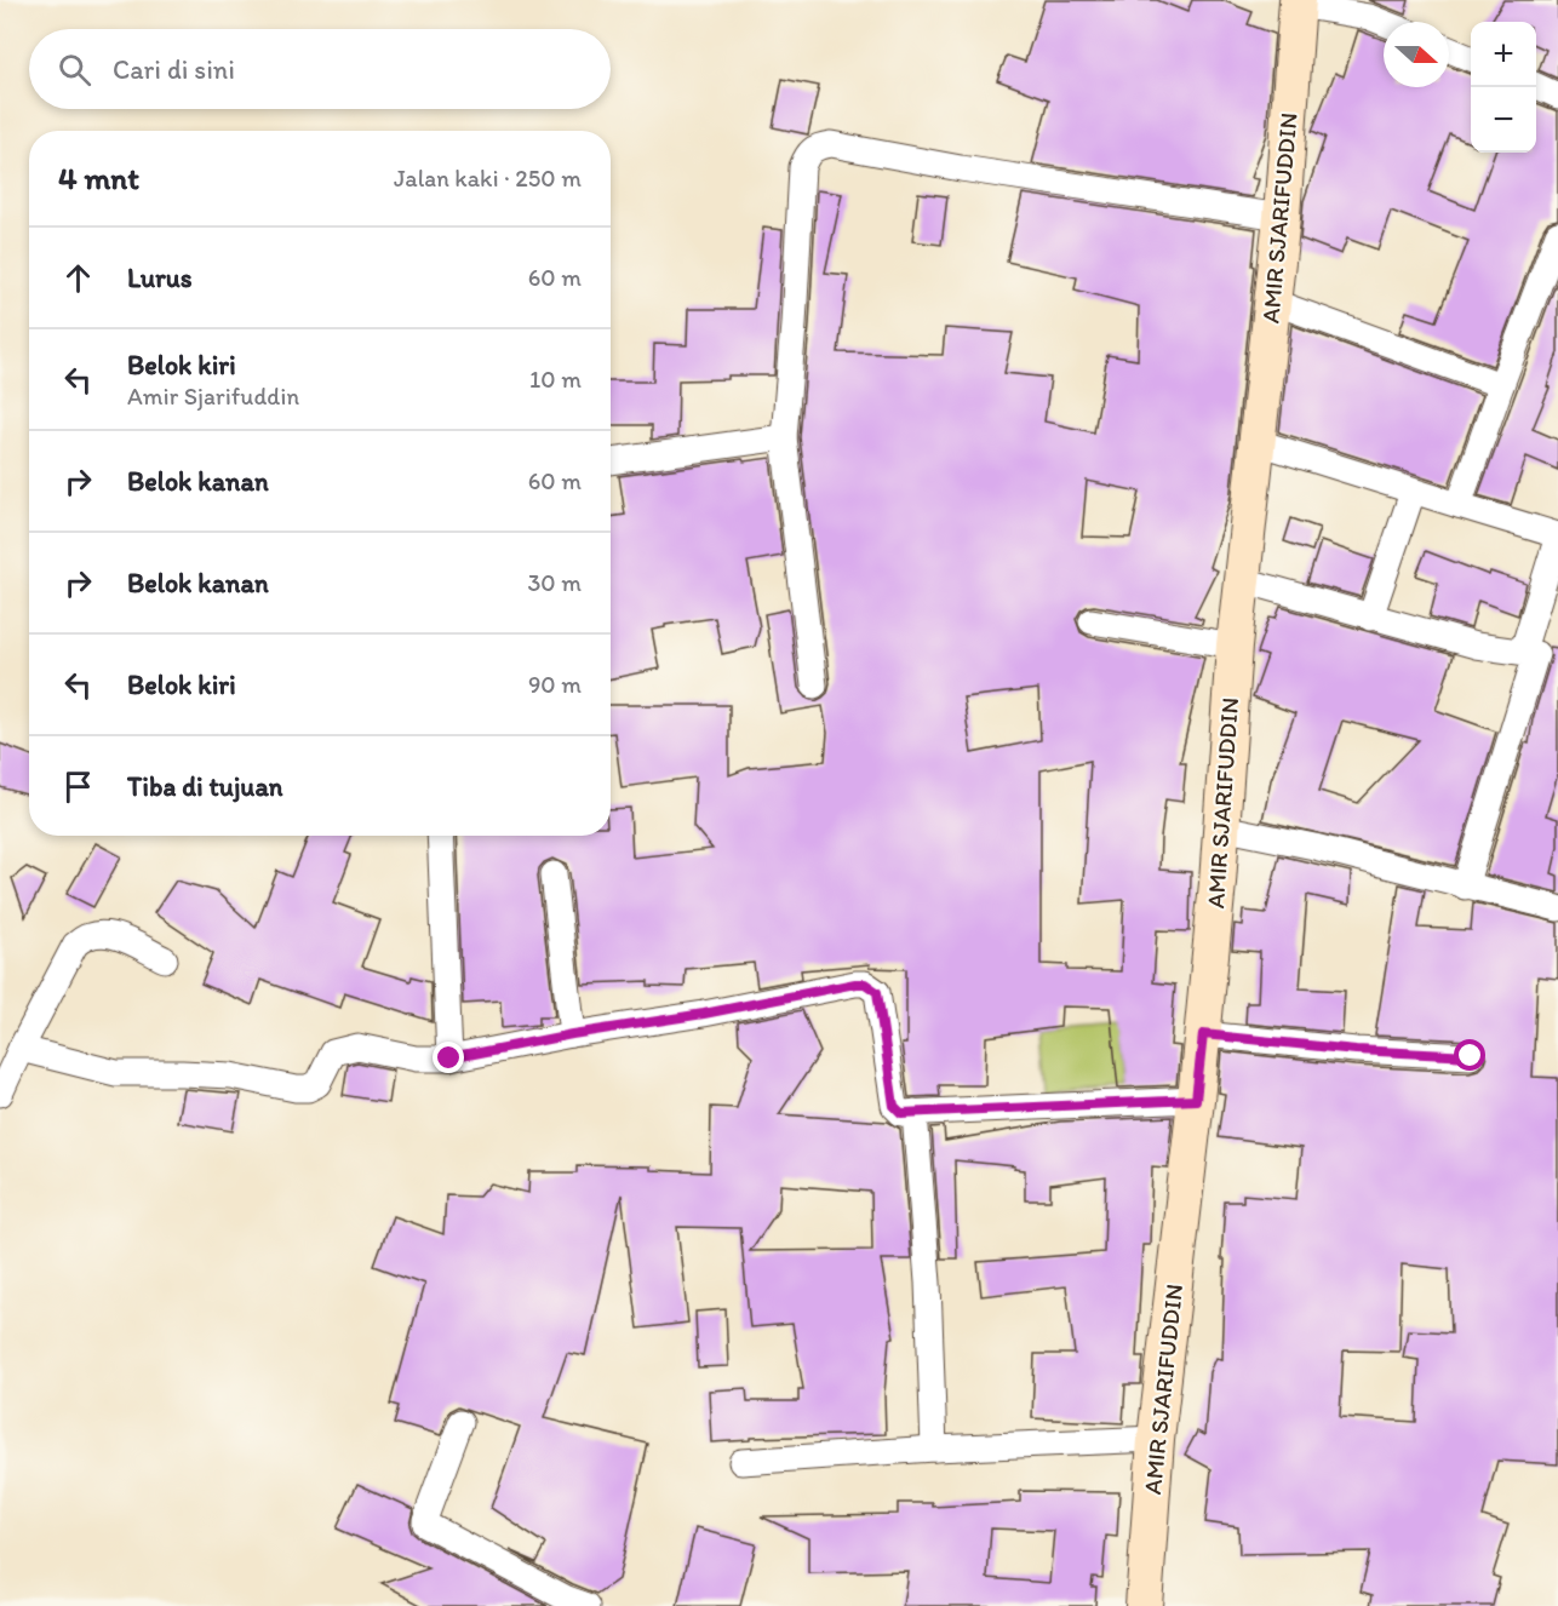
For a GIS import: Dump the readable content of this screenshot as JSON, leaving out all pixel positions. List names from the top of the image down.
{
  "streets": {
    "main road": ["AMIR SJARIFUDDIN"]
  },
  "north": "right",
  "page": {
    "map_buttons": ["+", "−"],
    "search": "Cari di sini",
    "heading": ["4 mnt", "Jalan kaki · 250 m"],
    "list": [
      ["Lurus", "60 m"],
      ["Belok kiri", "Amir Sjarifuddin", "10 m"],
      ["Belok kanan", "60 m"],
      ["Belok kanan", "30 m"],
      ["Belok kiri", "90 m"],
      "Tiba di tujuan"
    ]
  }
}
